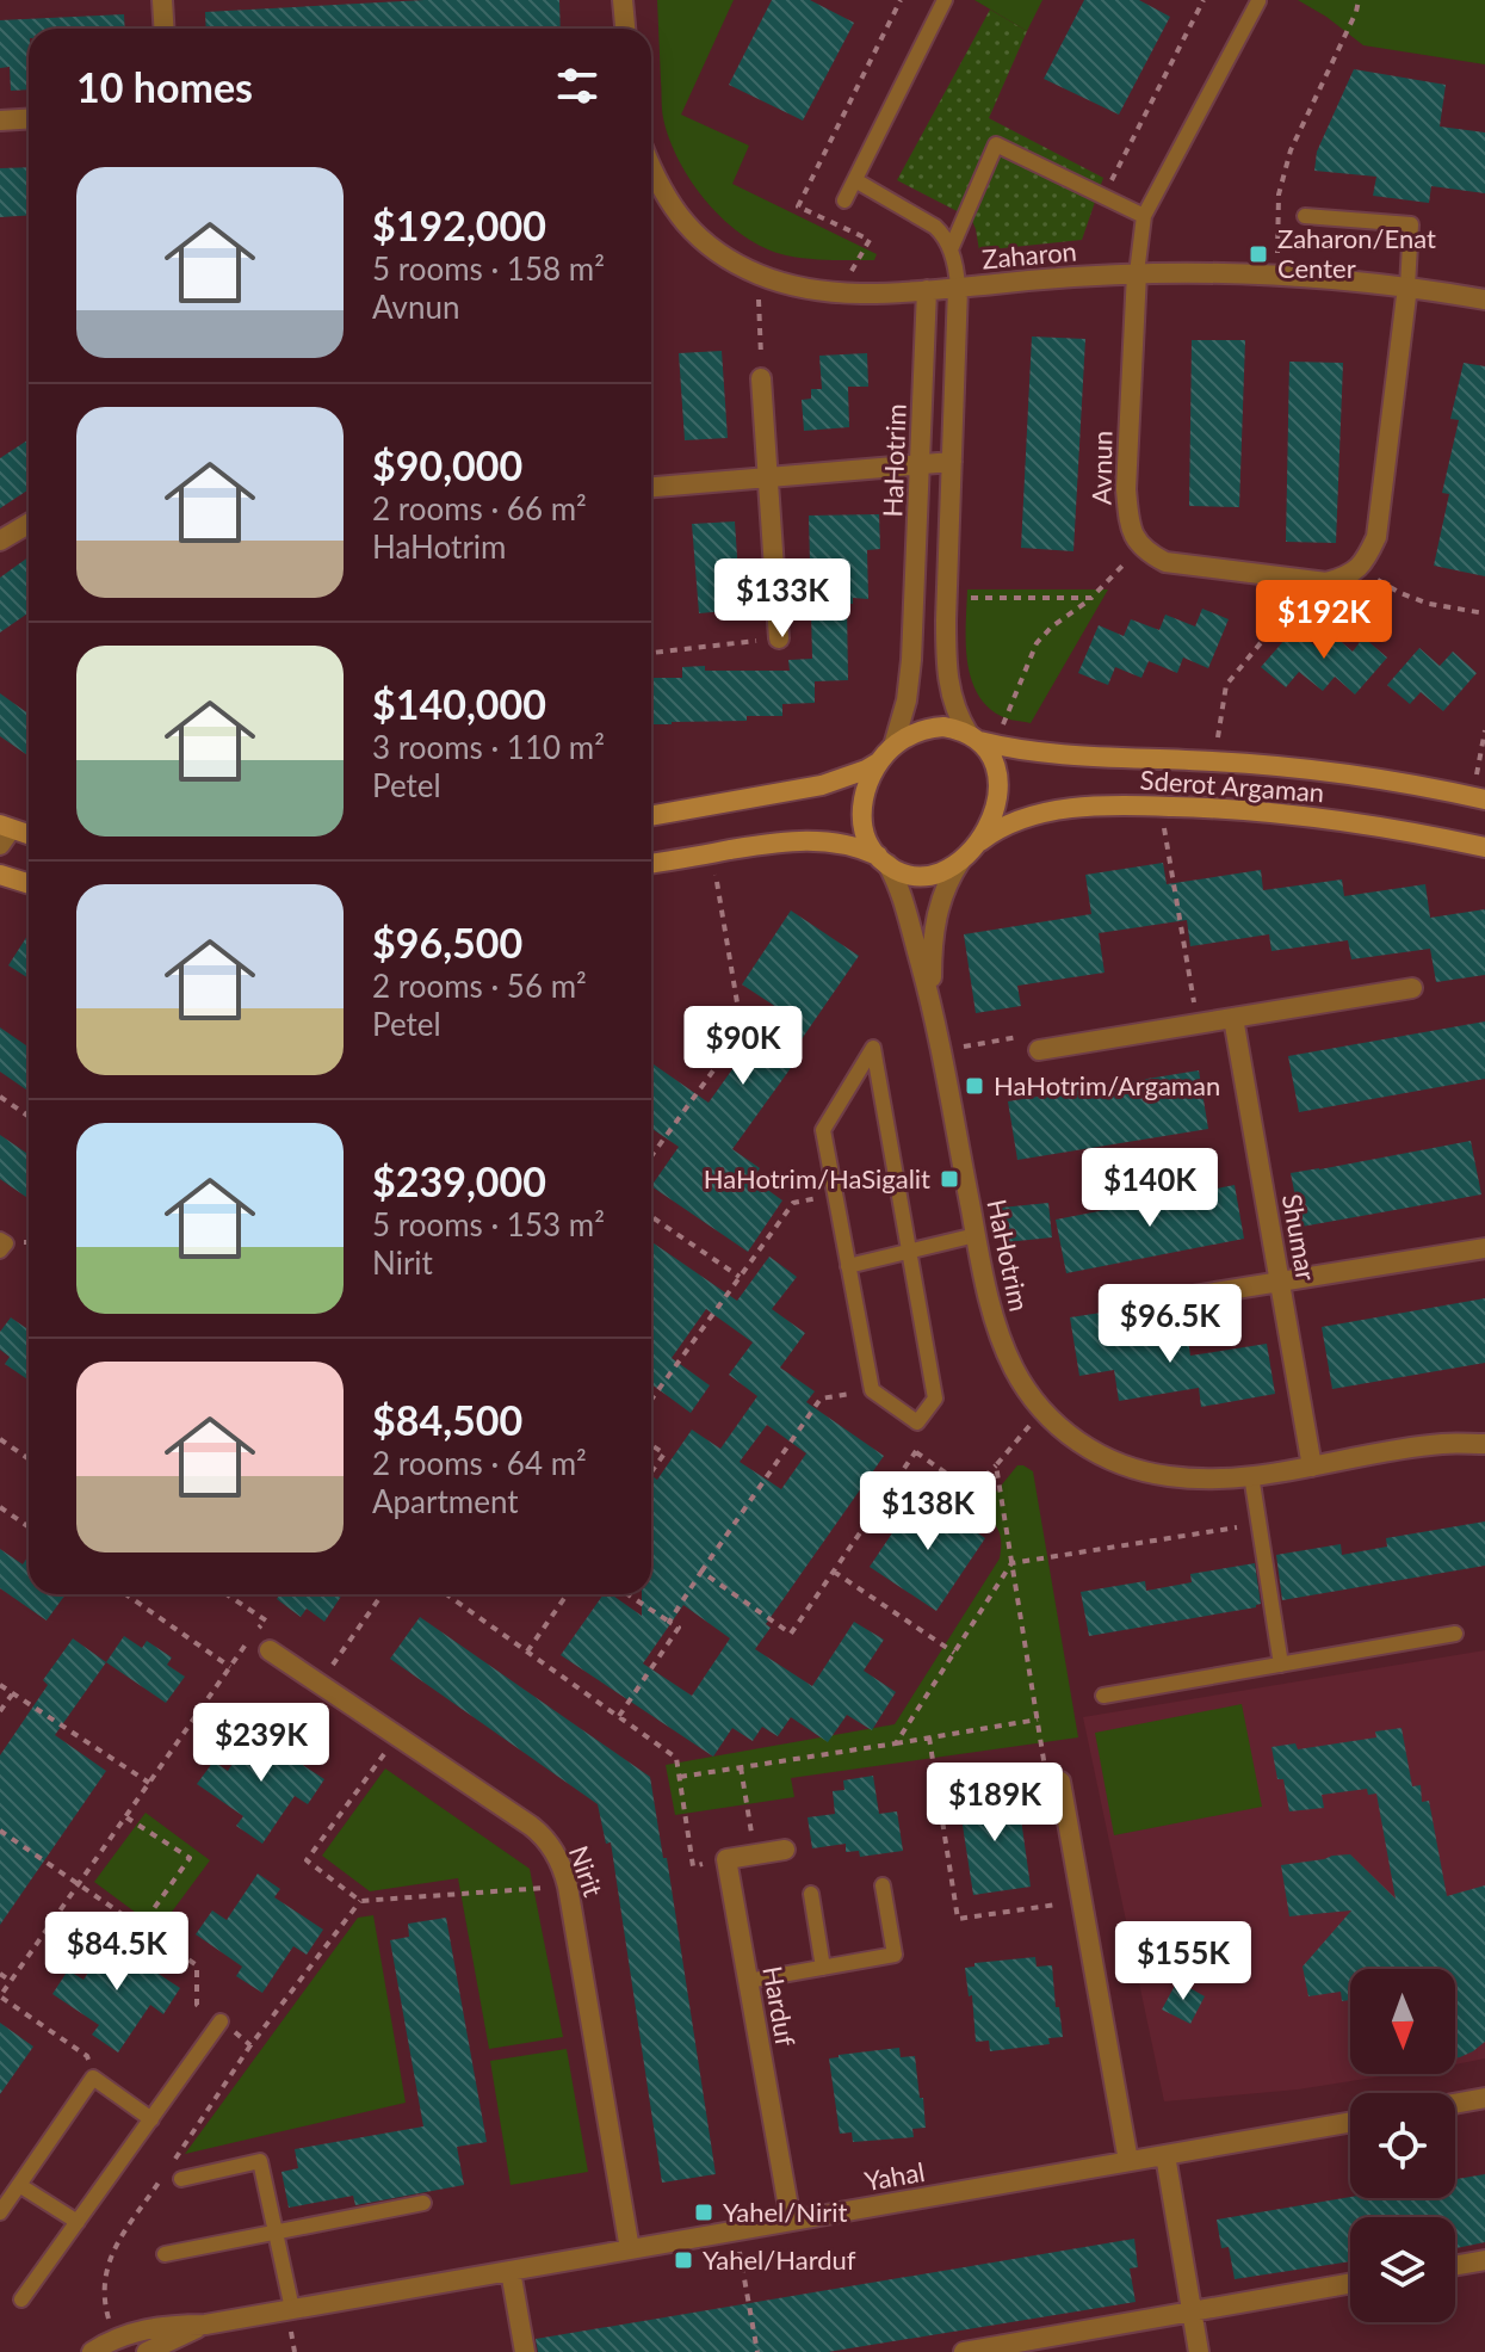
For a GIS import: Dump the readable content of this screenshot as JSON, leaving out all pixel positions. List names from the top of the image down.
{
  "streets": {
    "street": [
      "Zaharon",
      "HaHotrim",
      "Avnun",
      "Sderot Argaman",
      "Shumar",
      "Nirit",
      "Harduf",
      "Yahal"
    ]
  },
  "crossings": [
    ["Zaharon", "HaHotrim"],
    ["Zaharon", "Avnun"],
    ["HaHotrim", "Sderot Argaman"],
    ["HaHotrim", "Shumar"],
    ["Nirit", "Yahal"],
    ["Harduf", "Yahal"]
  ],
  "places": {
    "transit": [
      "Zaharon/Enat Center",
      "HaHotrim/Argaman",
      "HaHotrim/HaSigalit",
      "Yahel/Nirit",
      "Yahel/Harduf"
    ]
  },
  "north": "bottom",
  "page": {
    "heading": "10 homes",
    "list": [
      {
        "name": "$192,000",
        "note": "5 rooms · 158 m² · Avnun"
      },
      {
        "name": "$90,000",
        "note": "2 rooms · 66 m² · HaHotrim"
      },
      {
        "name": "$140,000",
        "note": "3 rooms · 110 m² · Petel"
      },
      {
        "name": "$96,500",
        "note": "2 rooms · 56 m² · Petel"
      },
      {
        "name": "$239,000",
        "note": "5 rooms · 153 m² · Nirit"
      },
      {
        "name": "$84,500",
        "note": "2 rooms · 64 m² · Apartment"
      }
    ],
    "price": [
      "$133K",
      "$192K",
      "$90K",
      "$140K",
      "$96.5K",
      "$138K",
      "$239K",
      "$189K",
      "$84.5K",
      "$155K"
    ]
  }
}
